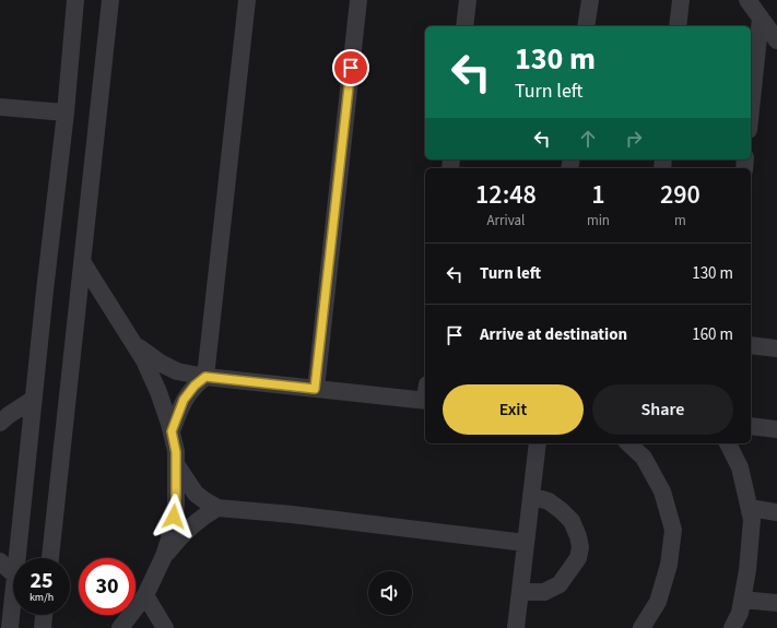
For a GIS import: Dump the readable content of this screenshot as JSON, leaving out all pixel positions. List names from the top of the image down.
{
  "page": {
    "turn": ["130 m", "Turn left"],
    "eta": [
      "12:48",
      "Arrival",
      "1",
      "min",
      "290",
      "m"
    ],
    "list": [
      {
        "name": "Turn left",
        "value": "130 m"
      },
      {
        "name": "Arrive at destination",
        "value": "160 m"
      }
    ],
    "buttons": ["Exit", "Share"],
    "speed": "25 km/h",
    "limit": "30"
  }
}
